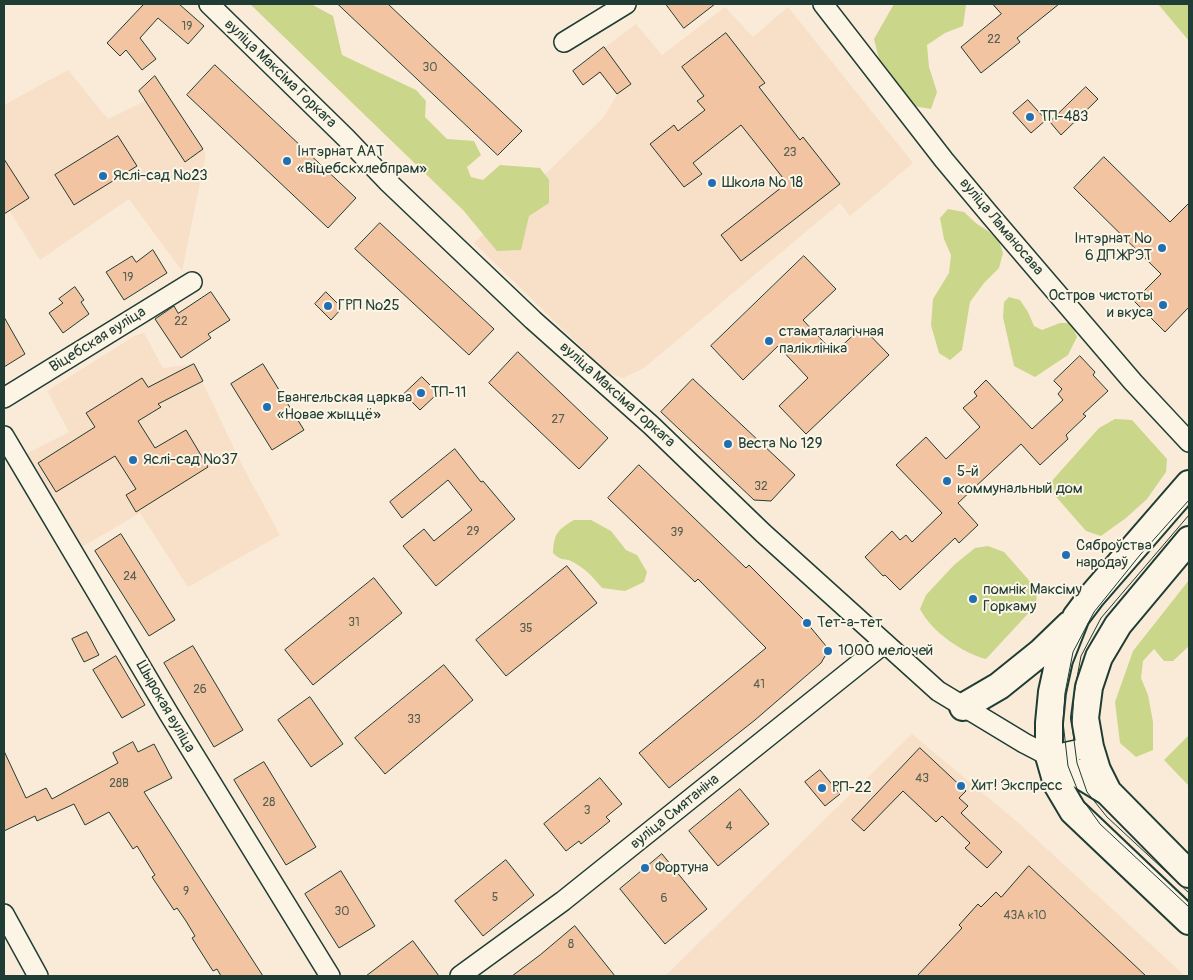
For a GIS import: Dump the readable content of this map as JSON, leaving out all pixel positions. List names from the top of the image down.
{
  "streets": {
    "main road": ["вуліца Максіма Горкага"],
    "street": [
      "вуліца Ламаносава",
      "Віцебская вуліца",
      "Шырокая вуліца",
      "вуліца Смятаніна"
    ]
  },
  "crossings": [
    ["вуліца Максіма Горкага", "вуліца Смятаніна"]
  ],
  "places": [
    "ТП-483",
    "Інтэрнат ААТ «Віцебскхлебпрам»",
    "Яслі-сад №23",
    "Школа № 18",
    "Інтэрнат № 6 ДП ЖРЭТ",
    "Остров чистоты и вкуса",
    "ГРП №25",
    "стаматалагічная паліклініка",
    "ТП-11",
    "Евангельская царква «Новае жыццё»",
    "Веста № 129",
    "Яслі-сад №37",
    "5-й коммунальный дом",
    "Сяброўства народаў",
    "помнік Максіму Горкаму",
    "Тет-а-тет",
    "1000 мелочей",
    "Хит! Экспресс",
    "РП-22",
    "Фортуна"
  ],
  "house_numbers": [
    "19",
    "22",
    "30",
    "23",
    "19",
    "22",
    "27",
    "32",
    "29",
    "39",
    "24",
    "31",
    "35",
    "41",
    "26",
    "33",
    "43",
    "28В",
    "28",
    "3",
    "4",
    "9",
    "5",
    "6",
    "30",
    "43А к10",
    "8"
  ]
}
